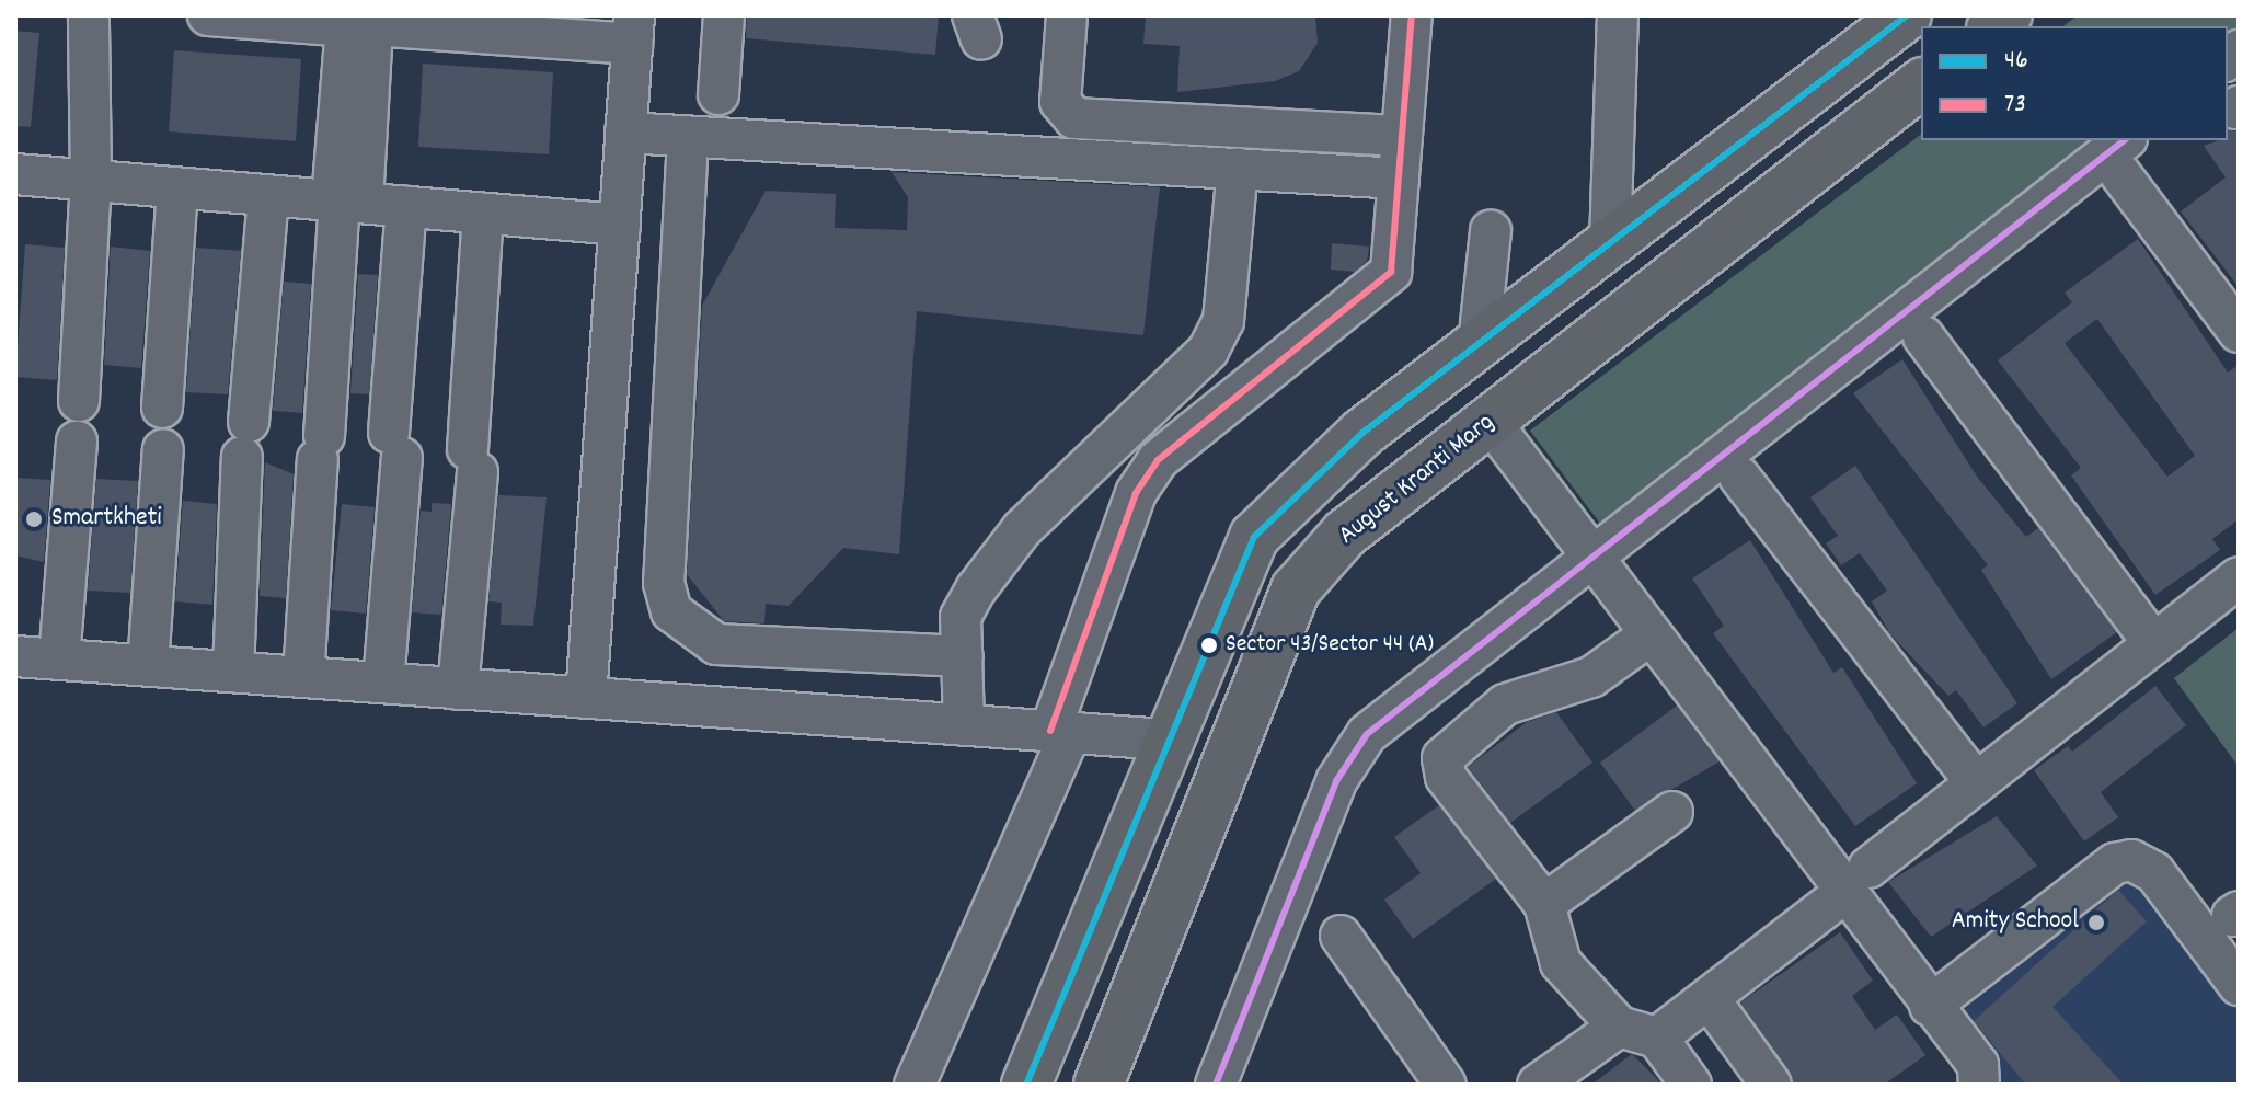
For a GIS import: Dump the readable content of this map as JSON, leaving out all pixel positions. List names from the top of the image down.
{
  "streets": {
    "main road": ["August Kranti Marg"]
  },
  "places": ["Smartkheti", "Sector 43/Sector 44 (A)", "Amity School"],
  "lines": ["transit line 46", "transit line 73"],
  "legend": ["46", "73"]
}
